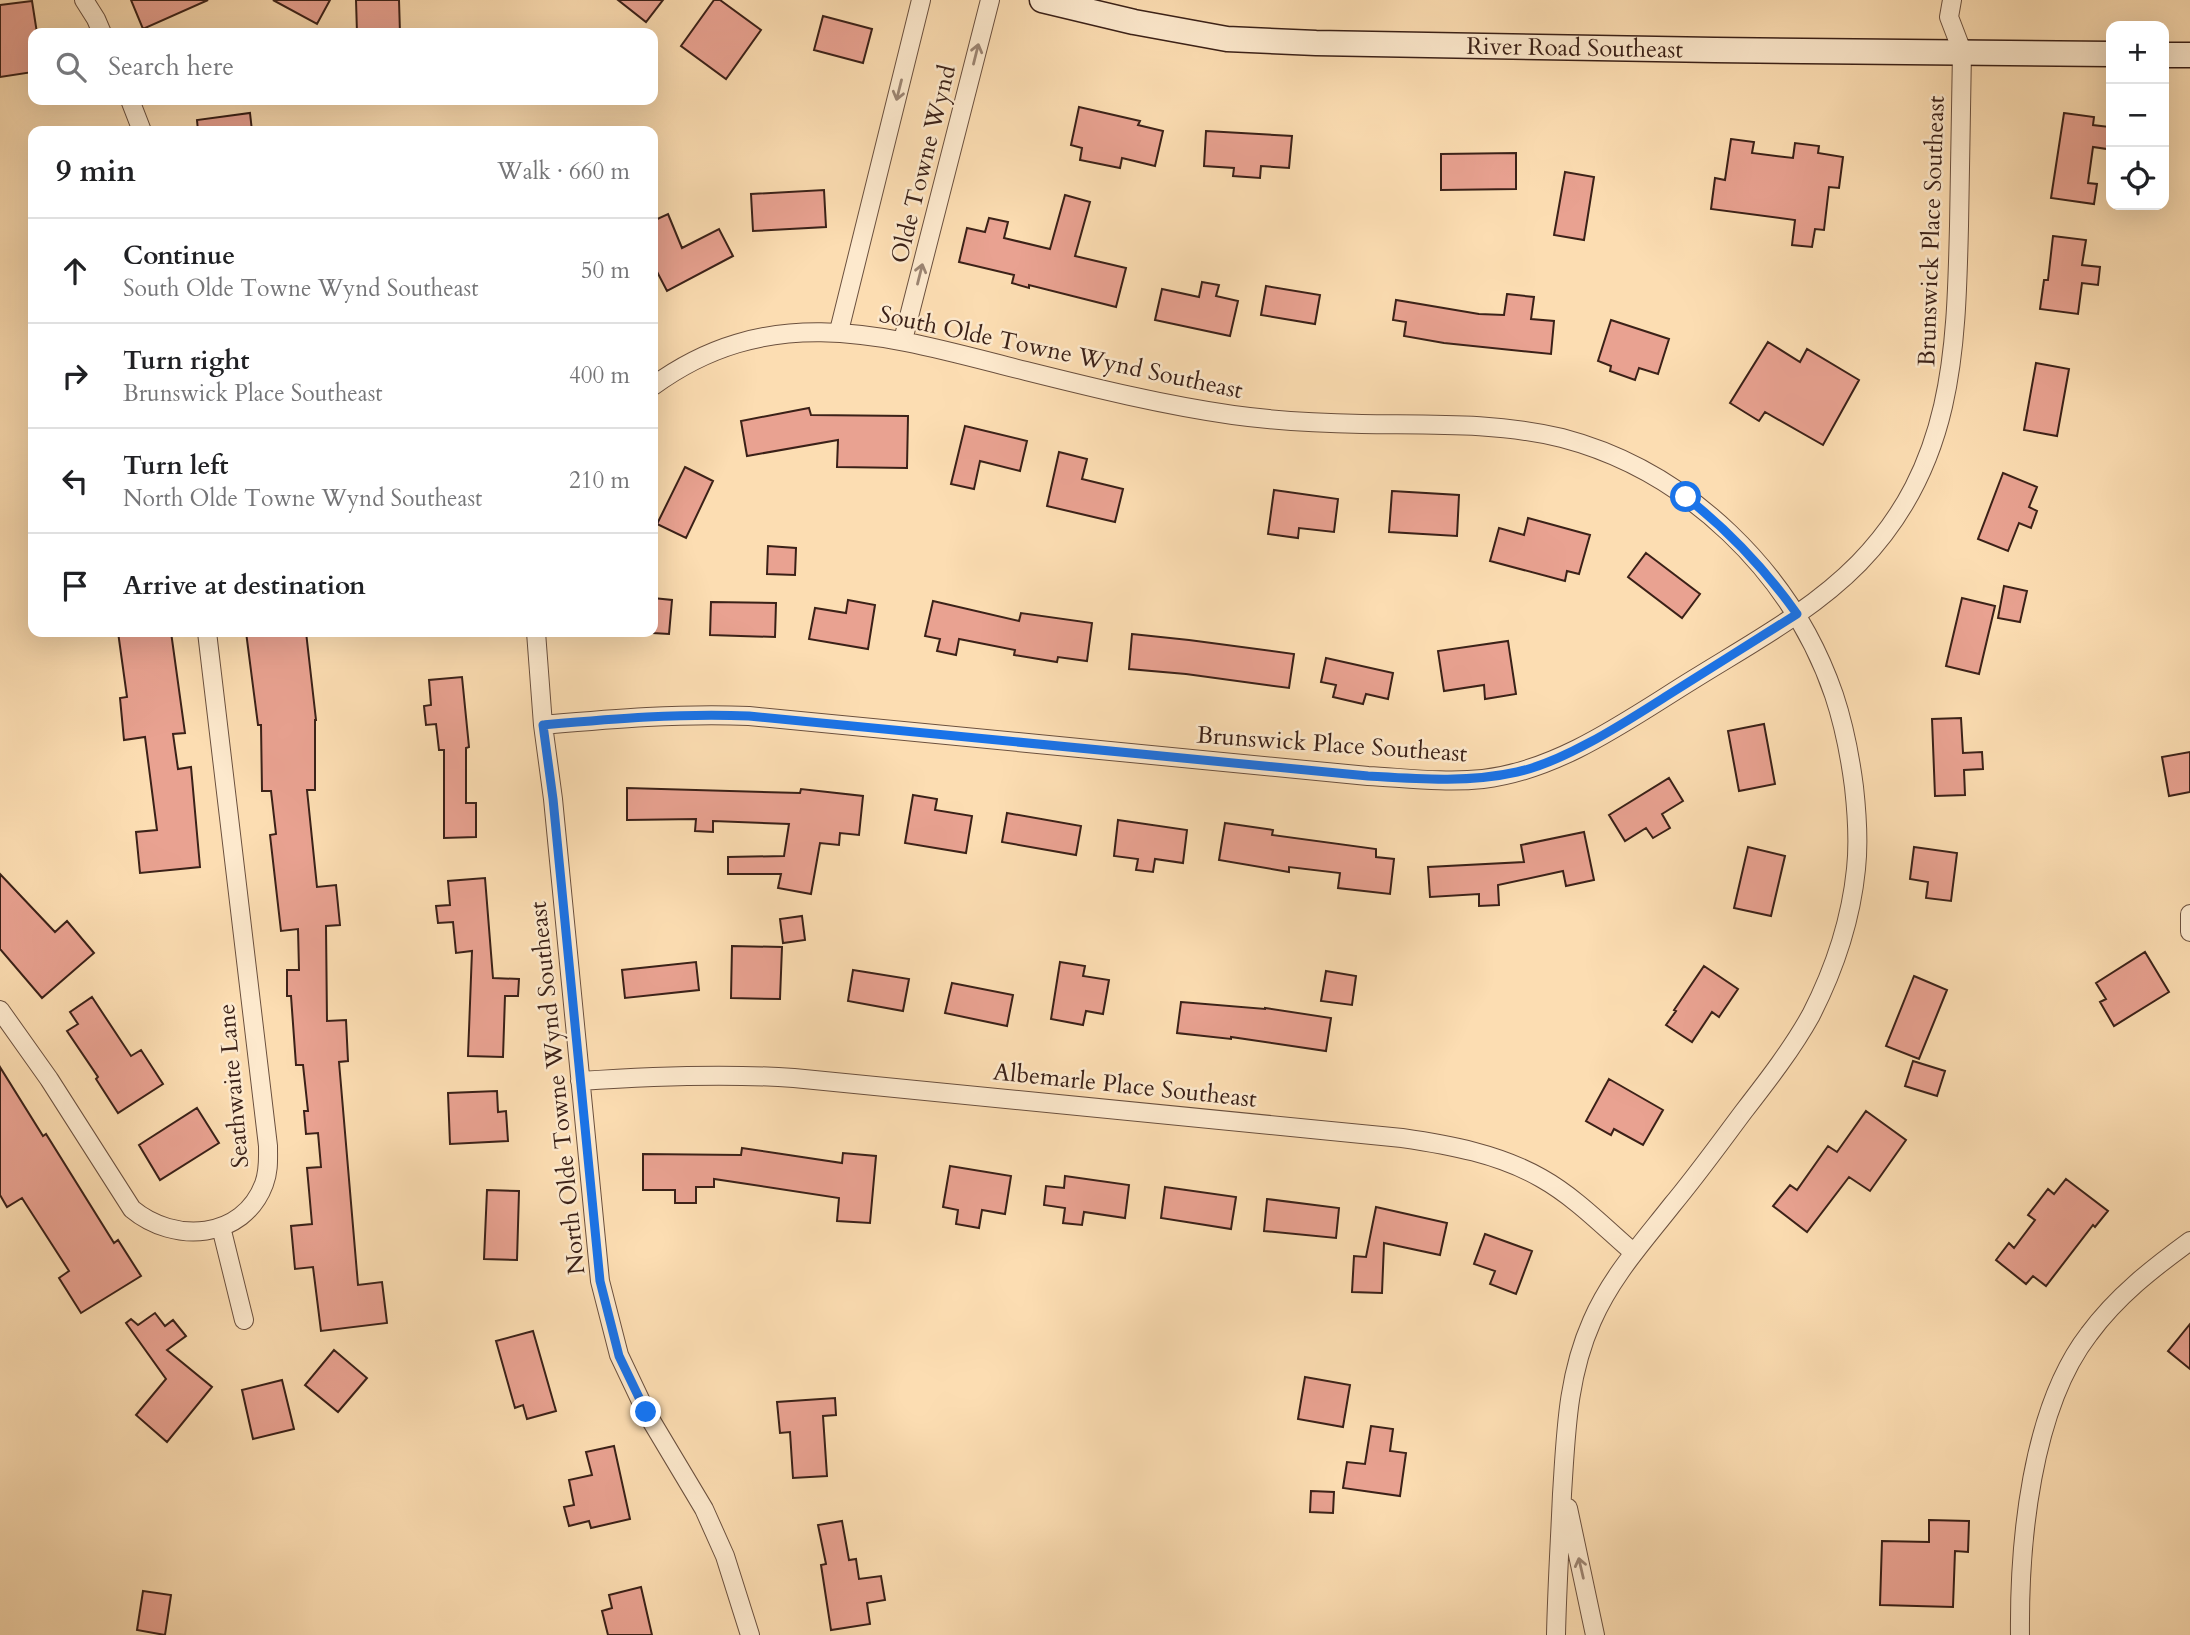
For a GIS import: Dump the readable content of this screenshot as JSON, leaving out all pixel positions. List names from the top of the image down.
{
  "streets": {
    "main road": ["River Road Southeast"],
    "street": [
      "Olde Towne Wynd",
      "Brunswick Place Southeast",
      "South Olde Towne Wynd Southeast",
      "Albemarle Place Southeast",
      "Seathwaite Lane",
      "North Olde Towne Wynd Southeast"
    ]
  },
  "crossings": [
    ["River Road Southeast", "Brunswick Place Southeast"],
    ["Olde Towne Wynd", "South Olde Towne Wynd Southeast"],
    ["Brunswick Place Southeast", "South Olde Towne Wynd Southeast"],
    ["Brunswick Place Southeast", "North Olde Towne Wynd Southeast"],
    ["South Olde Towne Wynd Southeast", "Albemarle Place Southeast"],
    ["Albemarle Place Southeast", "North Olde Towne Wynd Southeast"]
  ],
  "page": {
    "map_buttons": ["+", "−"],
    "search": "Search here",
    "heading": ["9 min", "Walk · 660 m"],
    "list": [
      ["Continue", "South Olde Towne Wynd Southeast", "50 m"],
      ["Turn right", "Brunswick Place Southeast", "400 m"],
      ["Turn left", "North Olde Towne Wynd Southeast", "210 m"],
      "Arrive at destination"
    ]
  }
}
